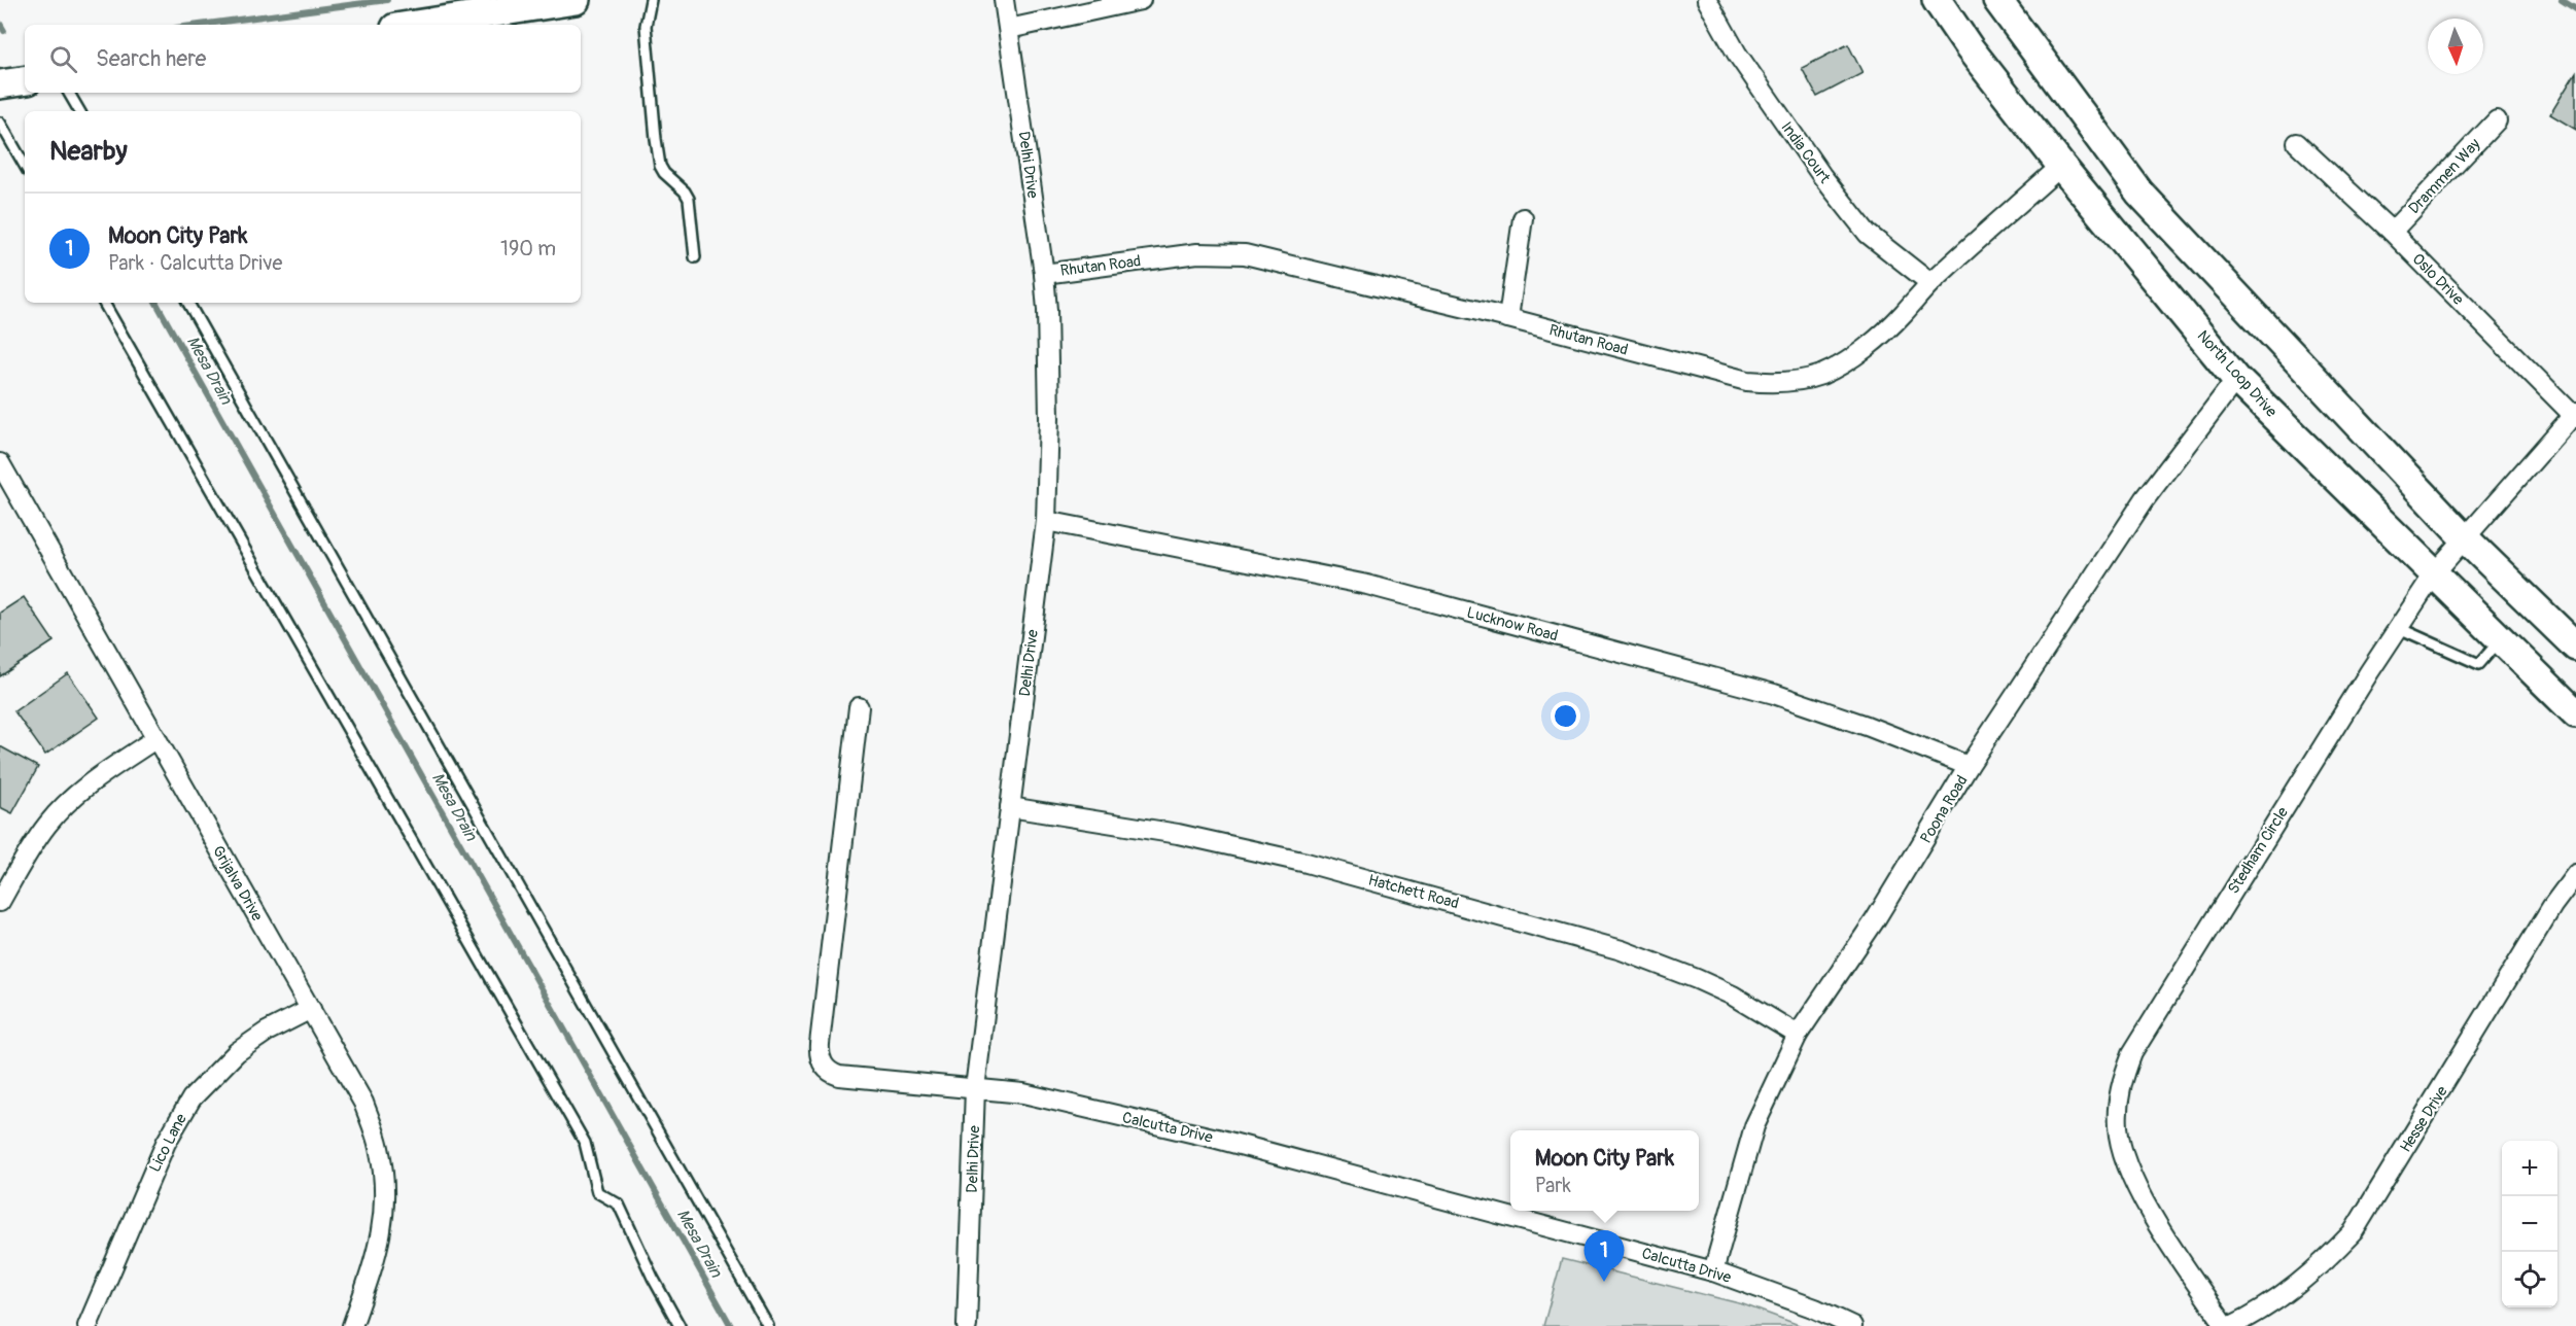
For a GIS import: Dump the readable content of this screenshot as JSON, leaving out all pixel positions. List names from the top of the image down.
{
  "streets": {
    "main road": ["North Loop Drive"],
    "street": [
      "India Court",
      "Delhi Drive",
      "Drammen Way",
      "Rhutan Road",
      "Oslo Drive",
      "Lucknow Road",
      "Poona Road",
      "Stedham Circle",
      "Grijalva Drive",
      "Hatchett Road",
      "Hesse Drive",
      "Calcutta Drive",
      "Lico Lane"
    ]
  },
  "crossings": [
    ["India Court", "Rhutan Road"],
    ["Delhi Drive", "Rhutan Road"],
    ["Delhi Drive", "Lucknow Road"],
    ["Delhi Drive", "Hatchett Road"],
    ["Delhi Drive", "Calcutta Drive"],
    ["Drammen Way", "Oslo Drive"],
    ["Rhutan Road", "North Loop Drive"],
    ["Oslo Drive", "Stedham Circle"],
    ["North Loop Drive", "Poona Road"],
    ["North Loop Drive", "Stedham Circle"],
    ["Lucknow Road", "Poona Road"],
    ["Poona Road", "Hatchett Road"],
    ["Poona Road", "Calcutta Drive"],
    ["Grijalva Drive", "Lico Lane"]
  ],
  "water": ["Mesa Drain"],
  "north": "bottom",
  "page": {
    "search": "Search here",
    "heading": "Nearby",
    "list": [
      {
        "mark": "1",
        "name": "Moon City Park",
        "note": "Park · Calcutta Drive",
        "value": "190 m"
      }
    ],
    "popup": ["Moon City Park", "Park"],
    "map_buttons": ["+", "−"],
    "pins": "1"
  }
}
